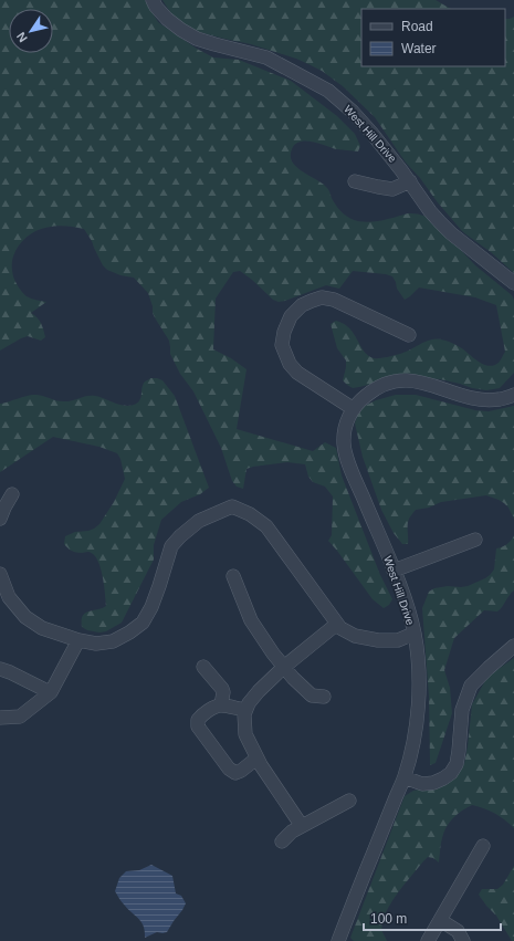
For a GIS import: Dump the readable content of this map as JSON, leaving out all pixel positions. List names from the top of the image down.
{
  "streets": {
    "street": ["West Hill Drive"]
  },
  "legend": ["Road", "Water"],
  "scale_bar": "100 m",
  "north": "bottom left"
}
